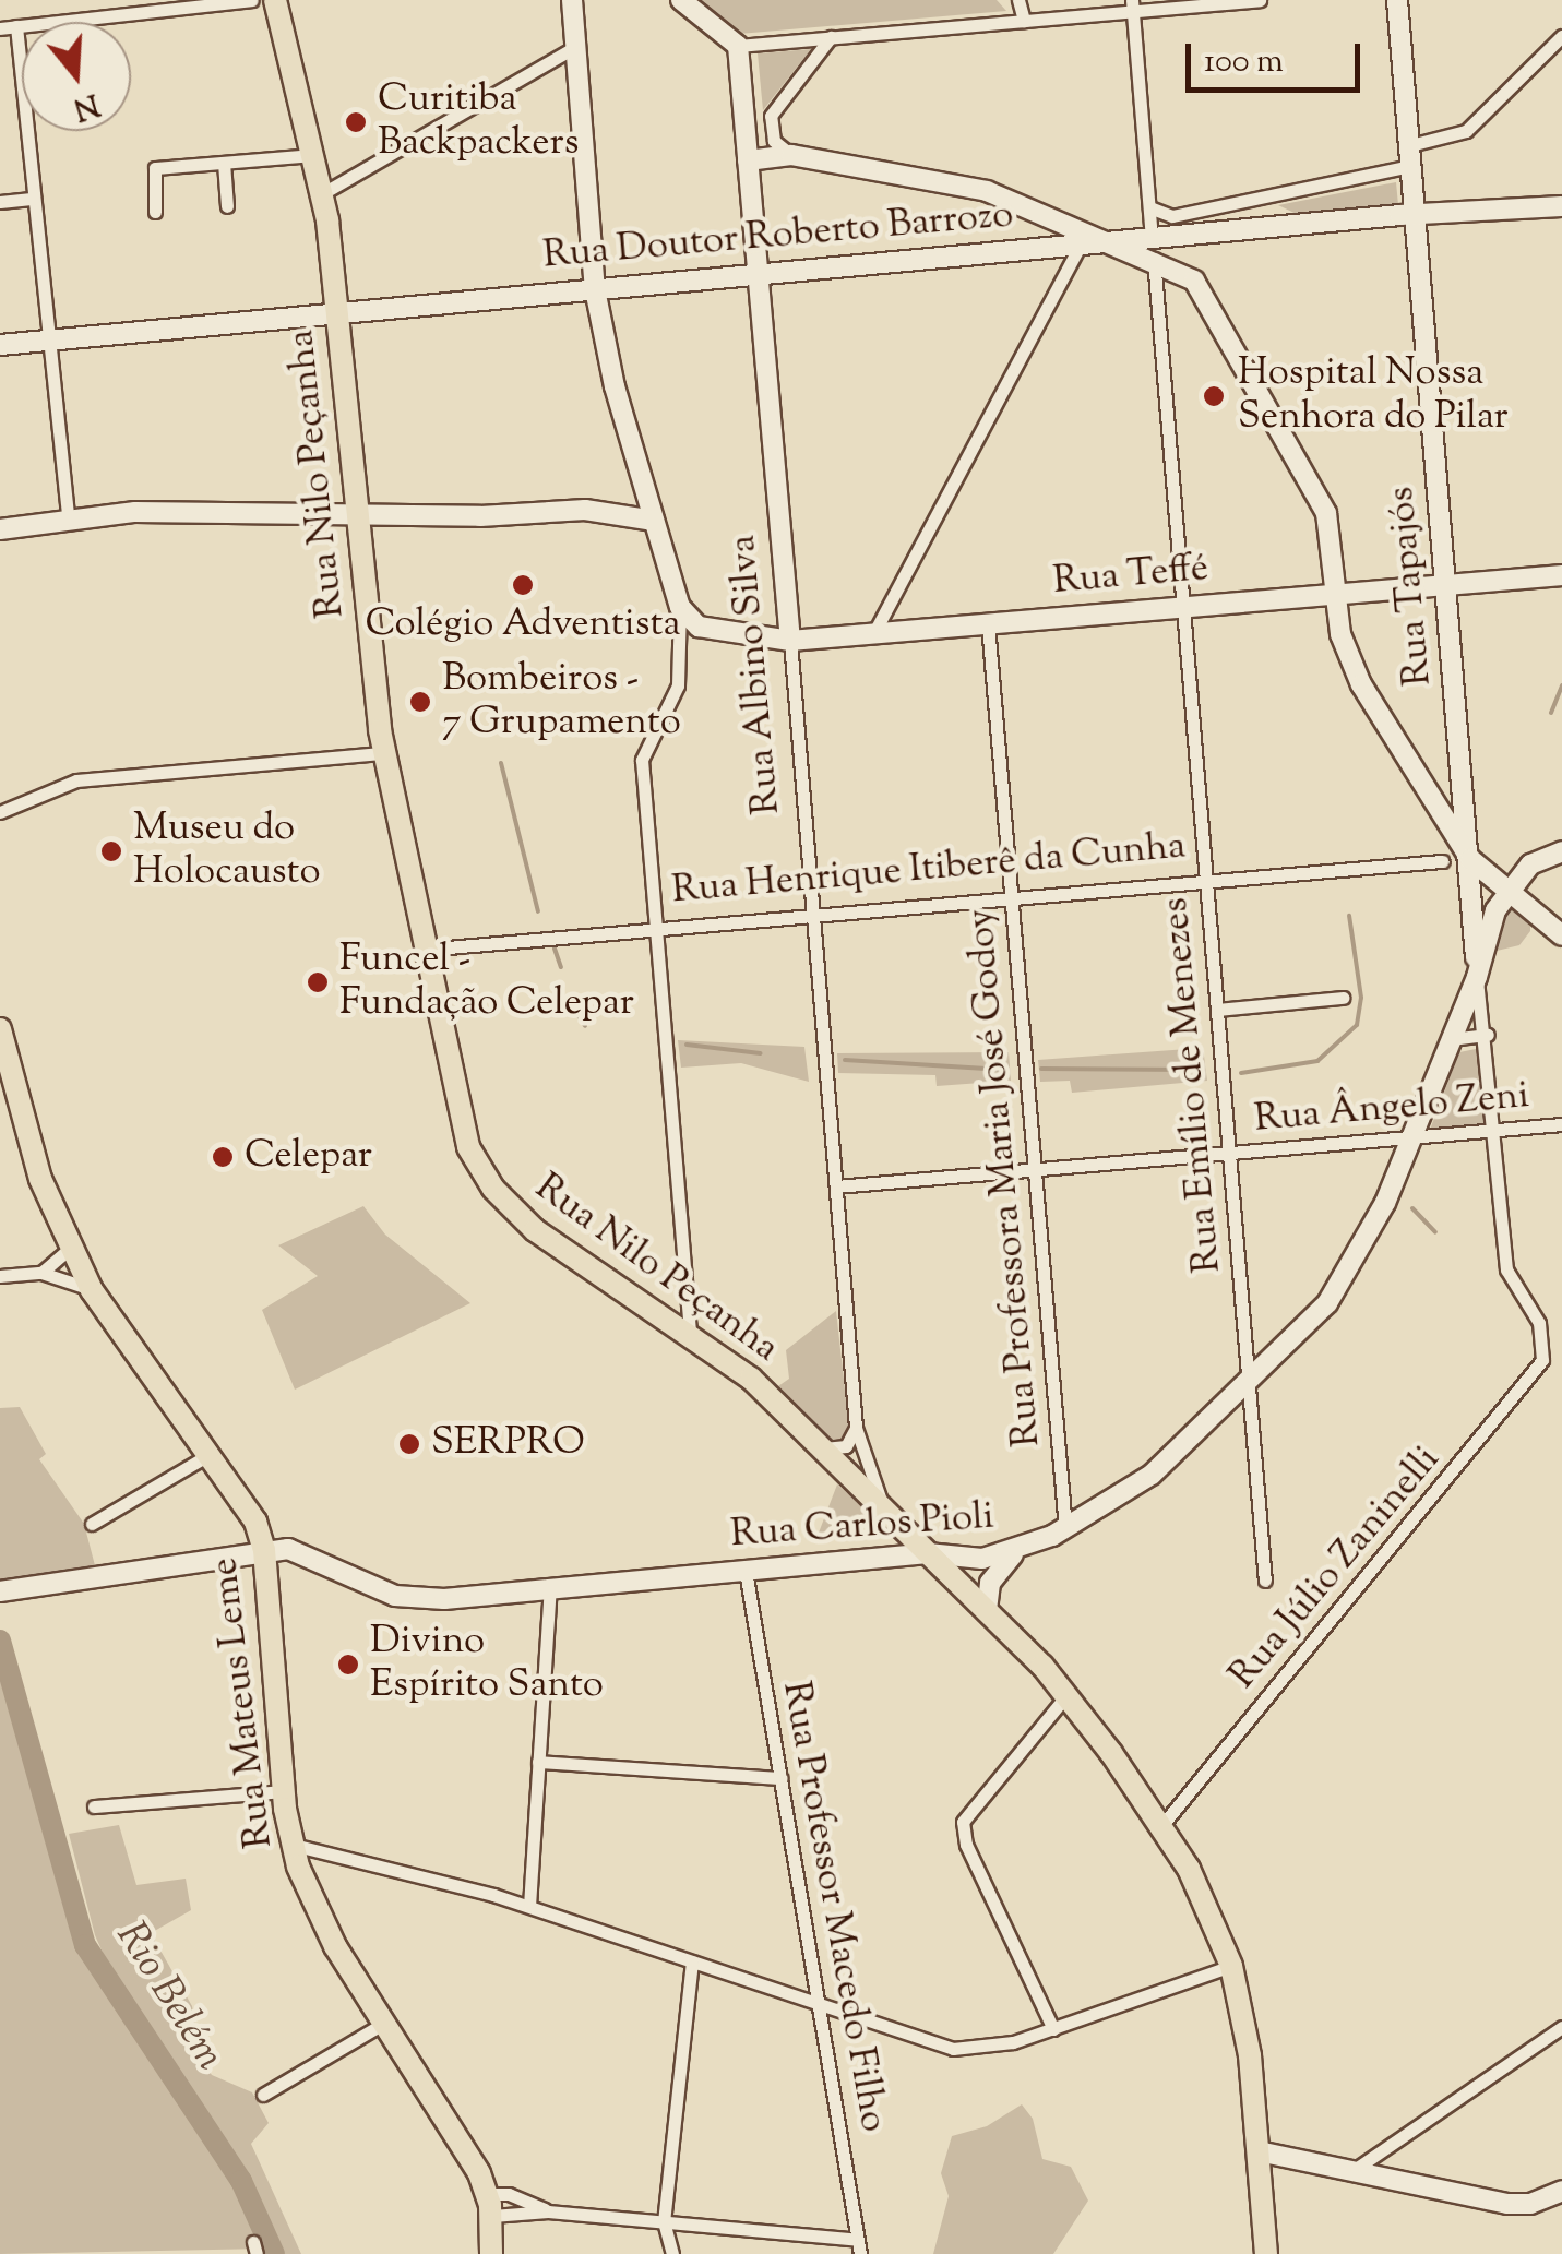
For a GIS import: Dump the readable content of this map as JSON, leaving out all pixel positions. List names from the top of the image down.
{
  "streets": {
    "main road": [
      "Rua Doutor Roberto Barrozo",
      "Rua Nilo Peçanha",
      "Rua Teffé",
      "Rua Tapajós",
      "Rua Albino Silva",
      "Rua Carlos Pioli",
      "Rua Mateus Leme"
    ],
    "street": [
      "Rua Henrique Itiberê da Cunha",
      "Rua Emílio de Menezes",
      "Rua Ângelo Zeni",
      "Rua Professora Maria José Godoy",
      "Rua Júlio Zaninelli",
      "Rua Professor Macedo Filho"
    ]
  },
  "crossings": [
    ["Rua Doutor Roberto Barrozo", "Rua Nilo Peçanha"],
    ["Rua Doutor Roberto Barrozo", "Rua Albino Silva"],
    ["Rua Doutor Roberto Barrozo", "Rua Emílio de Menezes"],
    ["Rua Nilo Peçanha", "Rua Albino Silva"],
    ["Rua Nilo Peçanha", "Rua Henrique Itiberê da Cunha"],
    ["Rua Nilo Peçanha", "Rua Carlos Pioli"],
    ["Rua Nilo Peçanha", "Rua Júlio Zaninelli"],
    ["Rua Teffé", "Rua Tapajós"],
    ["Rua Teffé", "Rua Albino Silva"],
    ["Rua Teffé", "Rua Emílio de Menezes"],
    ["Rua Teffé", "Rua Professora Maria José Godoy"],
    ["Rua Tapajós", "Rua Ângelo Zeni"],
    ["Rua Tapajós", "Rua Carlos Pioli"],
    ["Rua Tapajós", "Rua Júlio Zaninelli"],
    ["Rua Albino Silva", "Rua Henrique Itiberê da Cunha"],
    ["Rua Albino Silva", "Rua Ângelo Zeni"],
    ["Rua Henrique Itiberê da Cunha", "Rua Emílio de Menezes"],
    ["Rua Henrique Itiberê da Cunha", "Rua Professora Maria José Godoy"],
    ["Rua Emílio de Menezes", "Rua Ângelo Zeni"],
    ["Rua Emílio de Menezes", "Rua Carlos Pioli"],
    ["Rua Ângelo Zeni", "Rua Professora Maria José Godoy"],
    ["Rua Ângelo Zeni", "Rua Carlos Pioli"],
    ["Rua Professora Maria José Godoy", "Rua Carlos Pioli"],
    ["Rua Carlos Pioli", "Rua Mateus Leme"],
    ["Rua Carlos Pioli", "Rua Professor Macedo Filho"]
  ],
  "water": ["Rio Belém"],
  "places": [
    "Curitiba Backpackers",
    "Hospital Nossa Senhora do Pilar",
    "Colégio Adventista",
    "Bombeiros - 7 Grupamento",
    "Museu do Holocausto",
    "Funcel - Fundação Celepar",
    "Celepar",
    "SERPRO",
    "Divino Espírito Santo"
  ],
  "scale_bar": "100 m",
  "north": "bottom"
}
